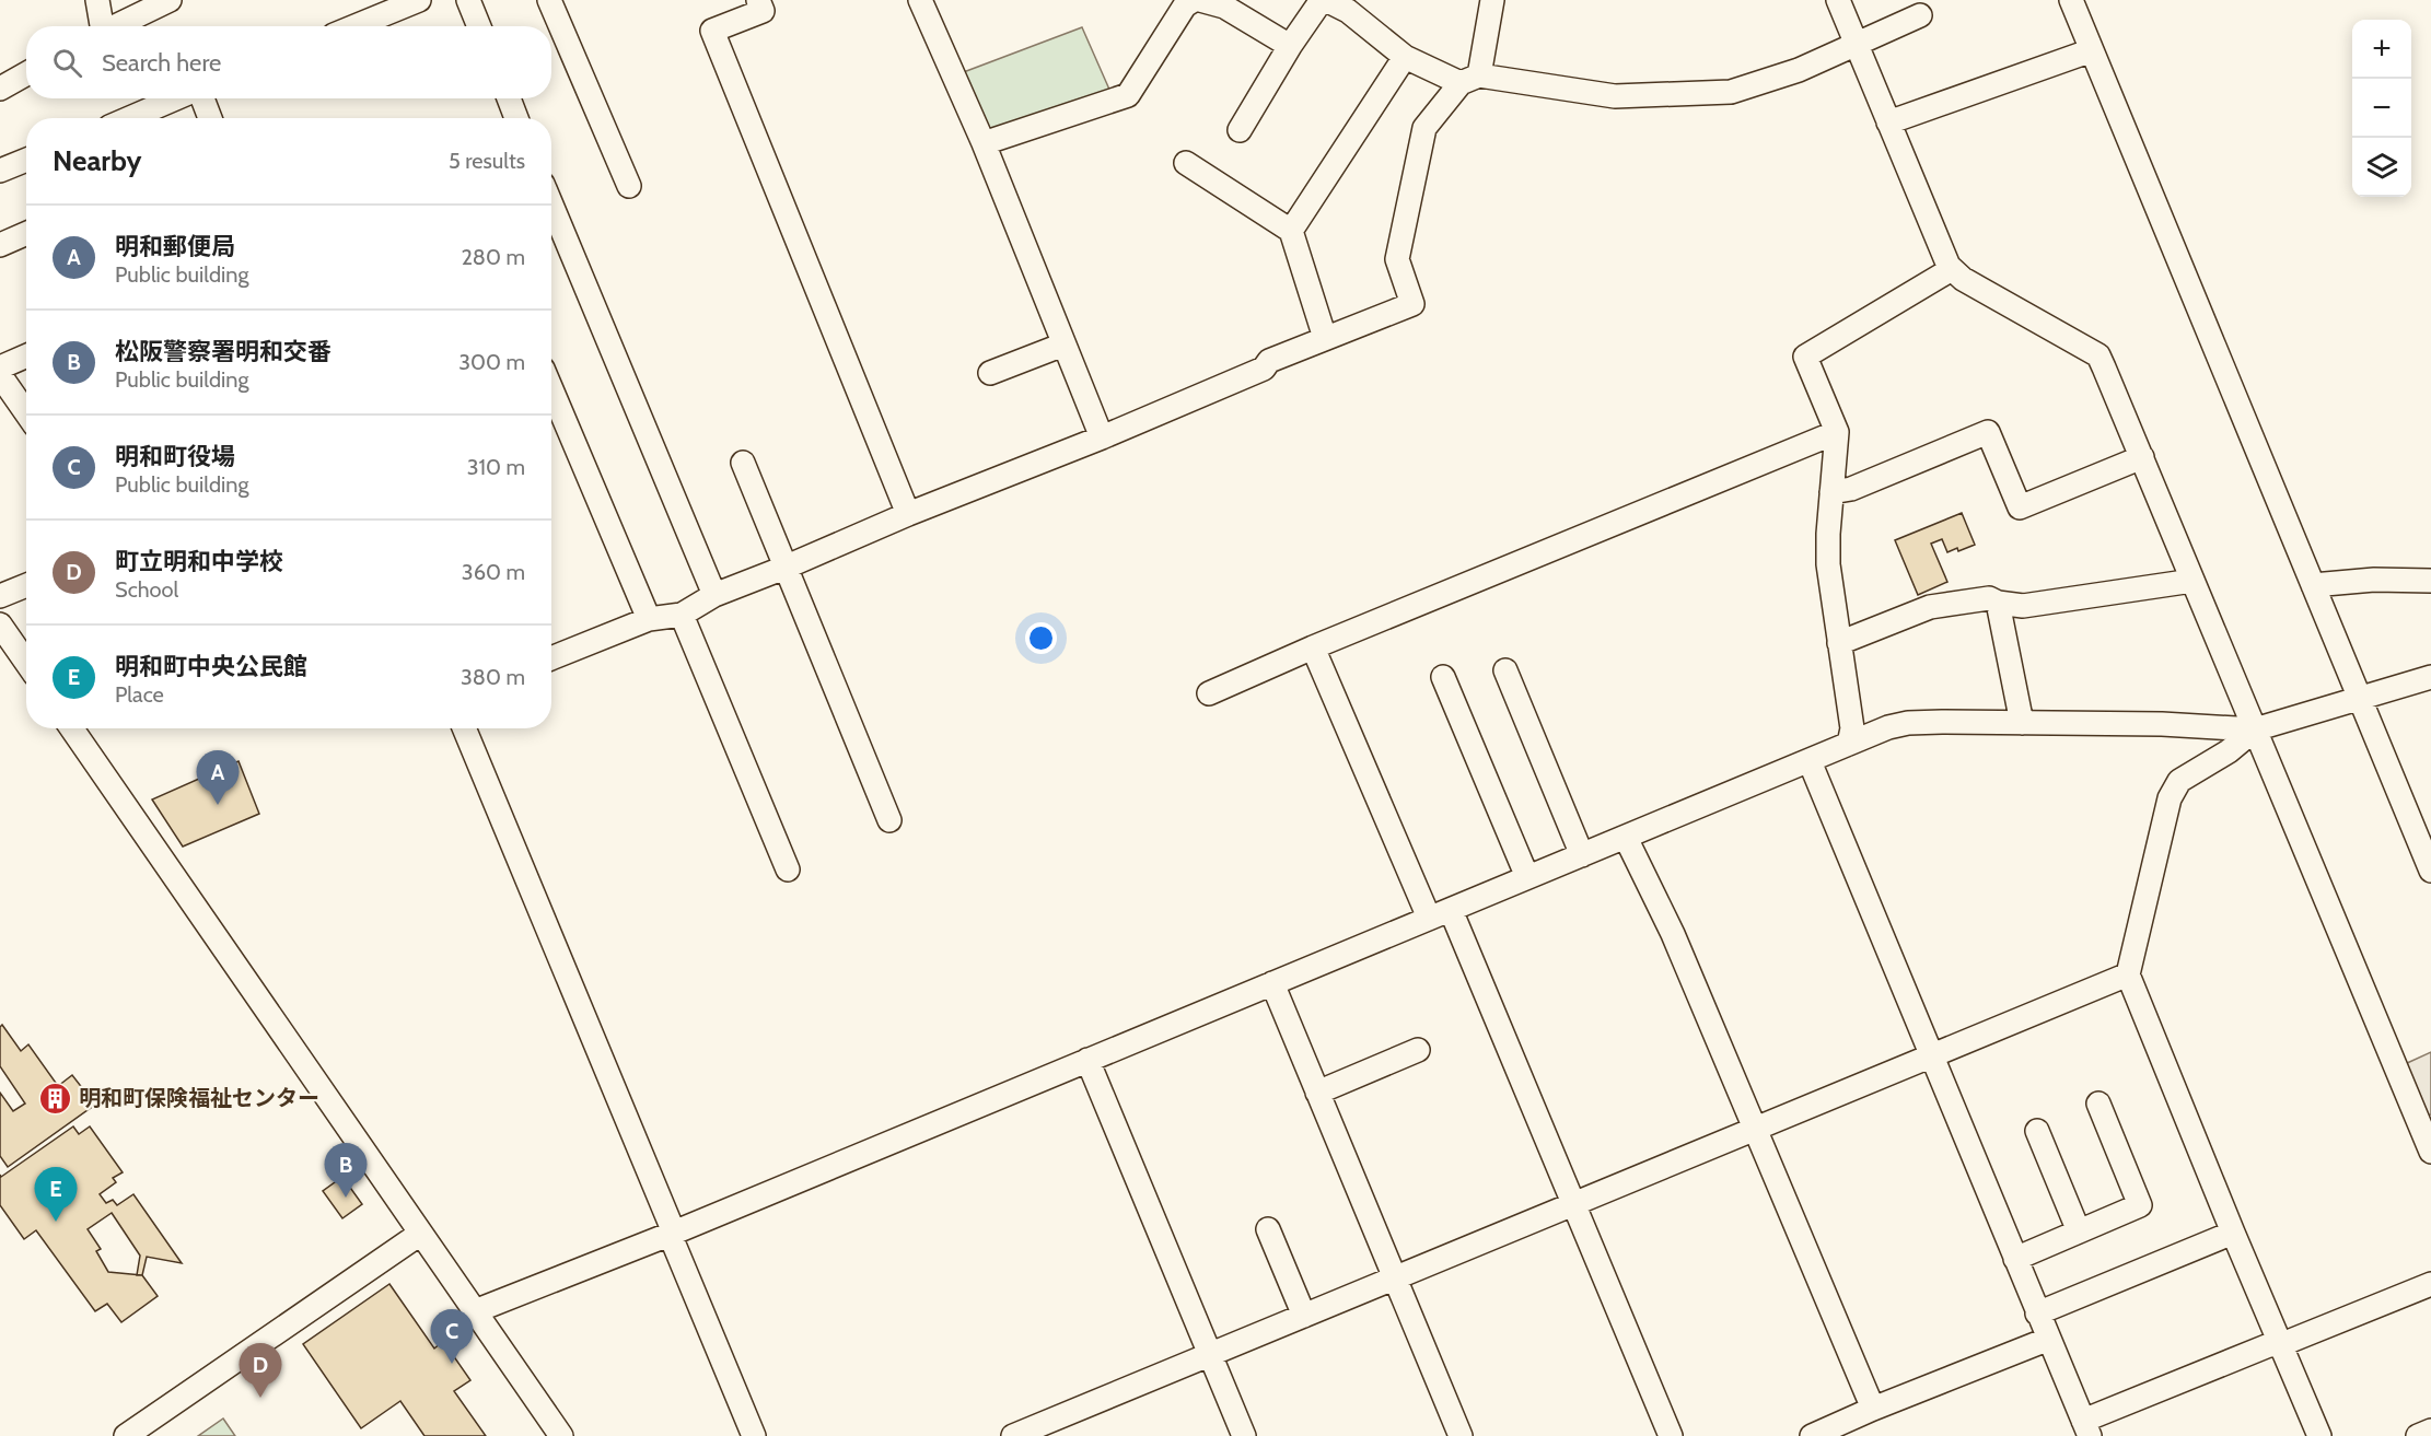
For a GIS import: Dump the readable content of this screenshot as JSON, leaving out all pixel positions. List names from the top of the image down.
{
  "places": {
    "building": ["明和町保険福祉センター"]
  },
  "page": {
    "map_buttons": ["+", "−"],
    "search": "Search here",
    "heading": ["Nearby", "5 results"],
    "list": [
      {
        "mark": "A",
        "name": "明和郵便局",
        "note": "Public building",
        "value": "280 m"
      },
      {
        "mark": "B",
        "name": "松阪警察署明和交番",
        "note": "Public building",
        "value": "300 m"
      },
      {
        "mark": "C",
        "name": "明和町役場",
        "note": "Public building",
        "value": "310 m"
      },
      {
        "mark": "D",
        "name": "町立明和中学校",
        "note": "School",
        "value": "360 m"
      },
      {
        "mark": "E",
        "name": "明和町中央公民館",
        "note": "Place",
        "value": "380 m"
      }
    ],
    "pins": [
      "A",
      "B",
      "E",
      "C",
      "D"
    ]
  }
}
